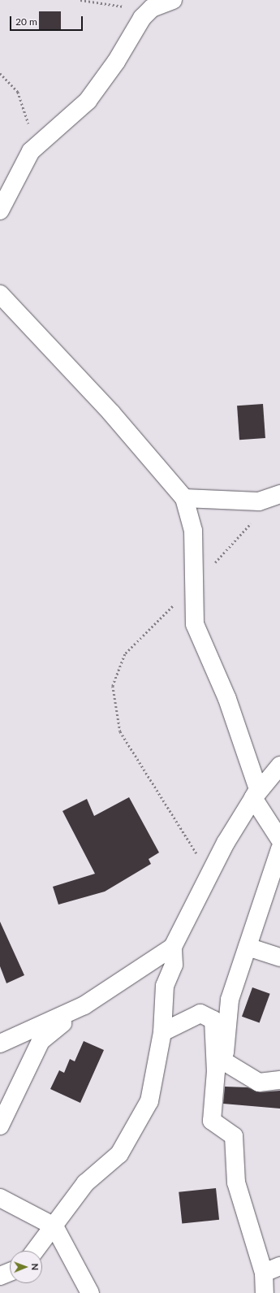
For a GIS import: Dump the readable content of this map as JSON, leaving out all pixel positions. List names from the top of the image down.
{
  "scale_bar": "20 m",
  "north": "right"
}
